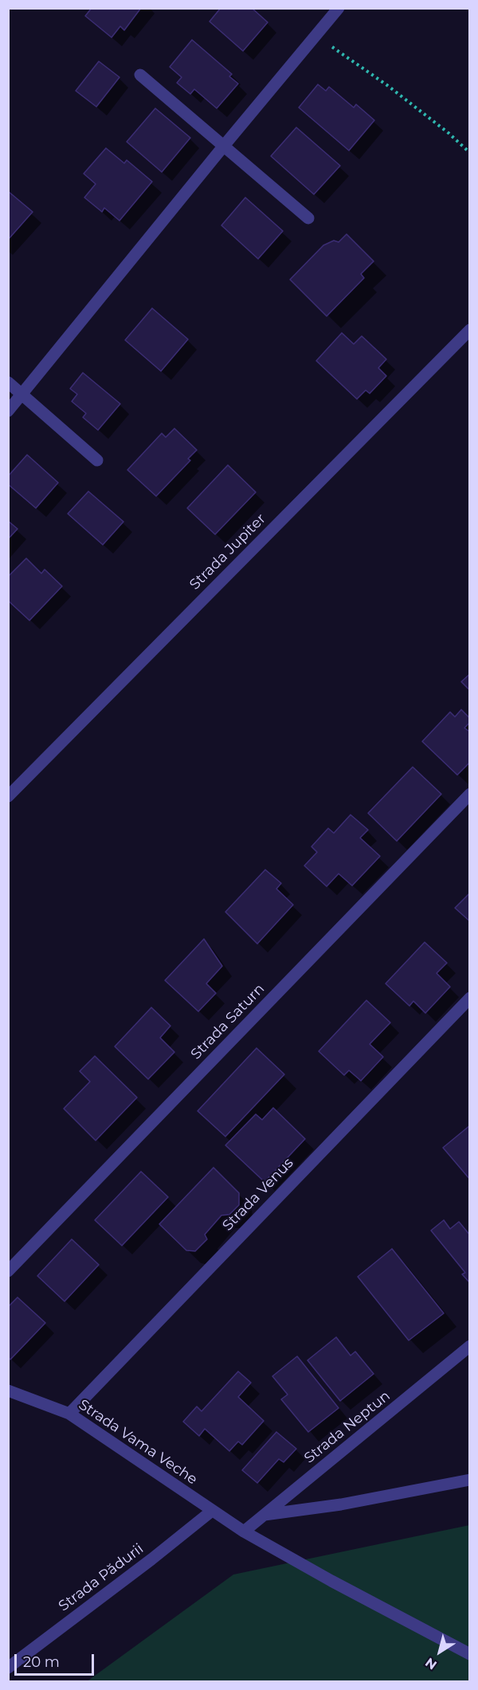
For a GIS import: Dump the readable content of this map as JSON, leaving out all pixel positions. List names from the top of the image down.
{
  "streets": {
    "street": [
      "Strada Jupiter",
      "Strada Saturn",
      "Strada Venus",
      "Strada Neptun",
      "Strada Vama Veche",
      "Strada Pădurii"
    ]
  },
  "crossings": [
    ["Strada Venus", "Strada Vama Veche"],
    ["Strada Neptun", "Strada Vama Veche"],
    ["Strada Vama Veche", "Strada Pădurii"]
  ],
  "scale_bar": "20 m",
  "north": "bottom left"
}
